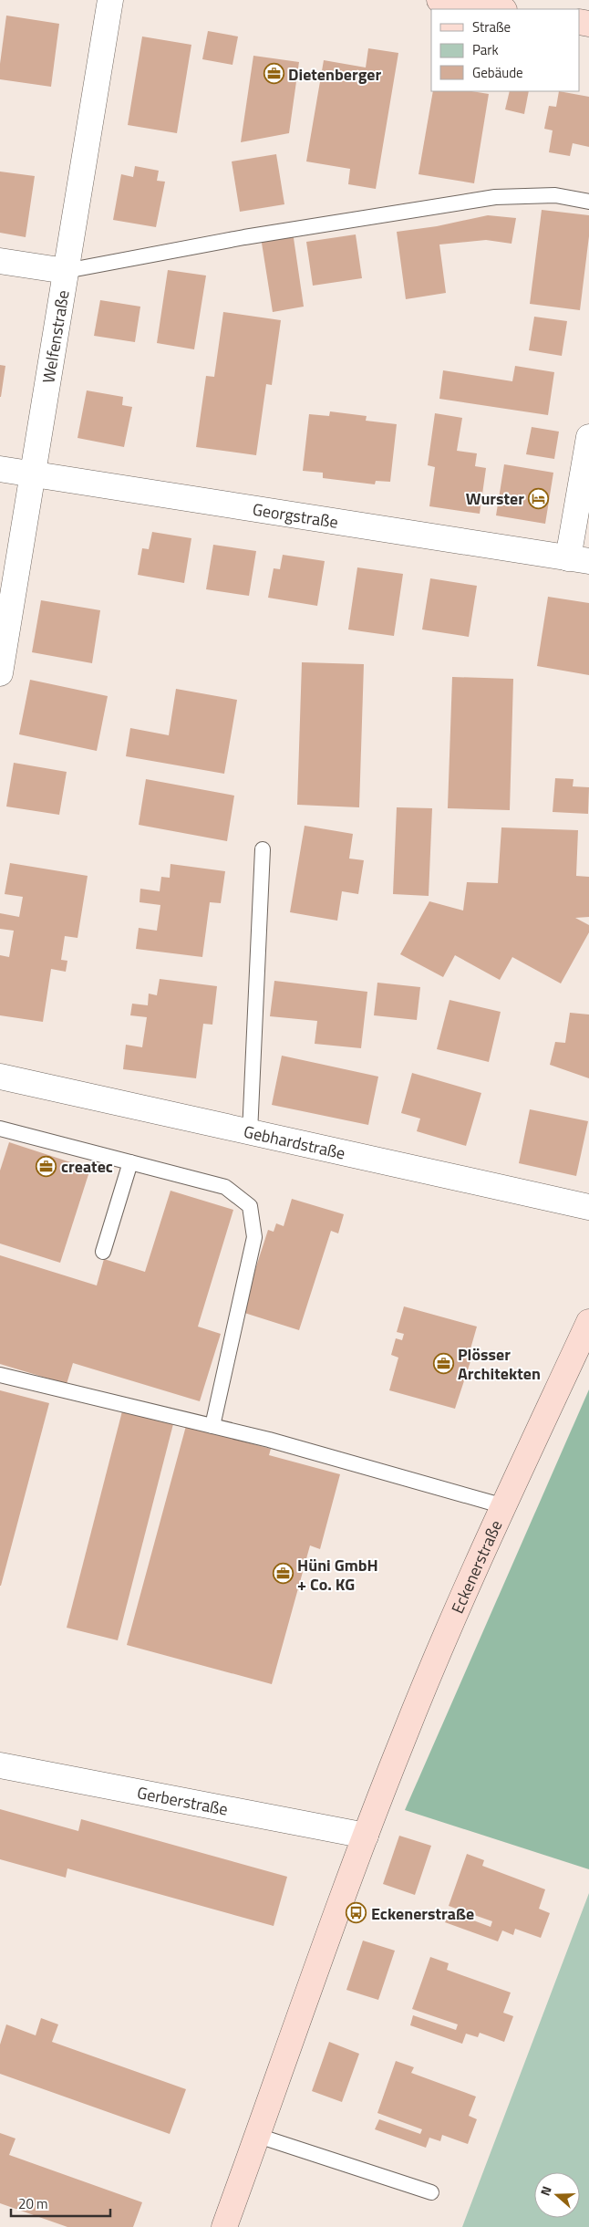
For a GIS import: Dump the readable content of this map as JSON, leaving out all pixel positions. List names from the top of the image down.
{
  "streets": {
    "main road": ["Eckenerstraße"],
    "street": [
      "Welfenstraße",
      "Georgstraße",
      "Gebhardstraße",
      "Gerberstraße"
    ]
  },
  "crossings": [
    ["Welfenstraße", "Georgstraße"],
    ["Eckenerstraße", "Gerberstraße"]
  ],
  "places": {
    "office": [
      "Dietenberger",
      "createc",
      "Plösser Architekten",
      "Hüni GmbH + Co. KG"
    ],
    "hotel": ["Wurster"],
    "bus stop": ["Eckenerstraße"]
  },
  "legend": ["Straße", "Park", "Gebäude"],
  "scale_bar": "20 m",
  "north": "left"
}
